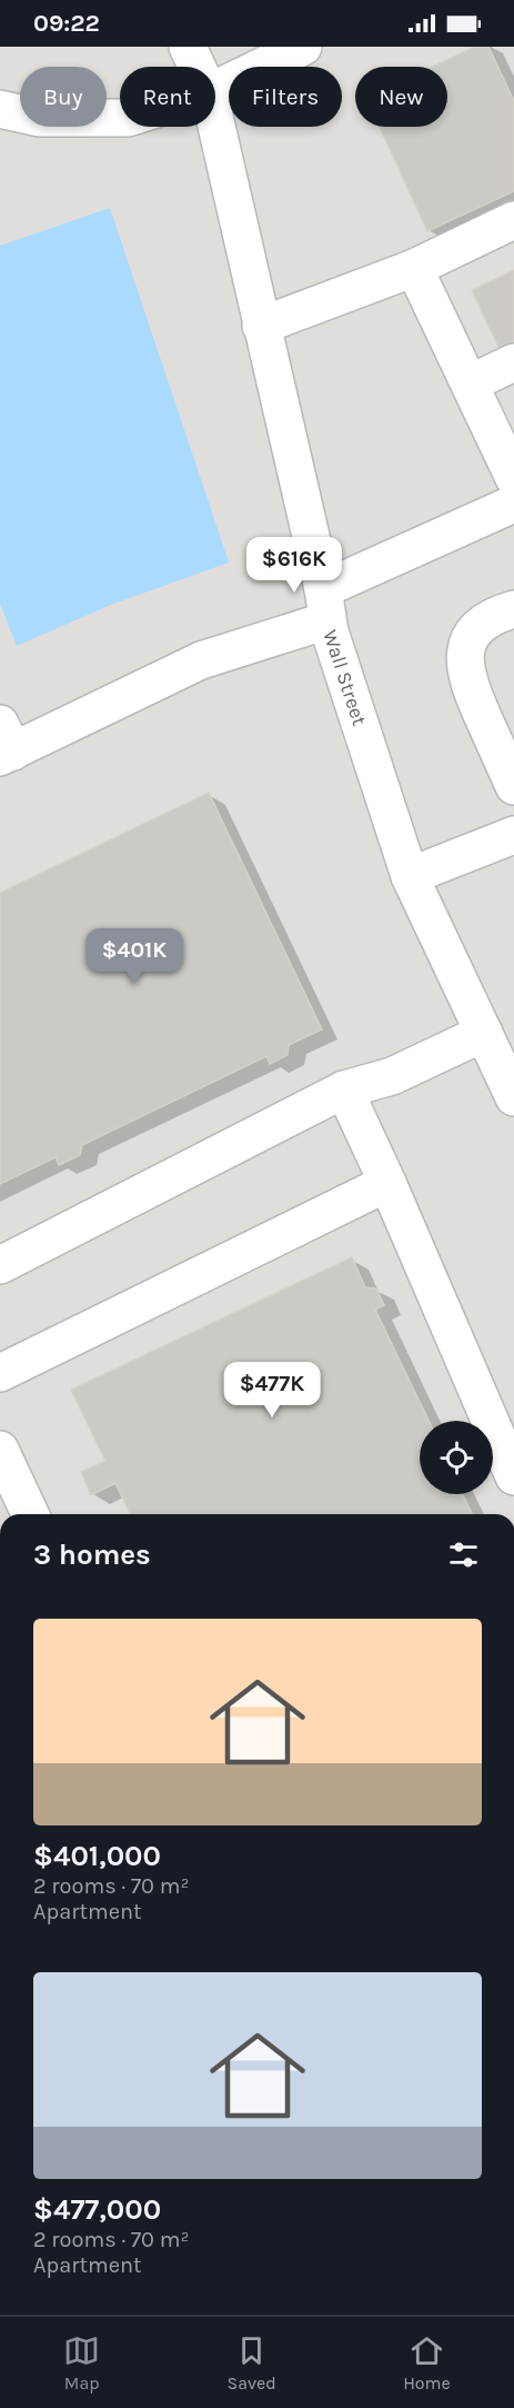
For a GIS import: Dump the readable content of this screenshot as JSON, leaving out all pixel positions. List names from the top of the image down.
{
  "streets": {
    "street": ["Wall Street"]
  },
  "page": {
    "status": "09:22",
    "chip": [
      "Buy",
      "Rent",
      "Filters",
      "New"
    ],
    "price": ["$616K", "$401K", "$477K"],
    "heading": "3 homes",
    "list": [
      {
        "name": "$401,000",
        "note": "2 rooms · 70 m² · Apartment"
      },
      {
        "name": "$477,000",
        "note": "2 rooms · 70 m² · Apartment"
      }
    ],
    "tabs": ["Map", "Saved", "Home"]
  }
}
